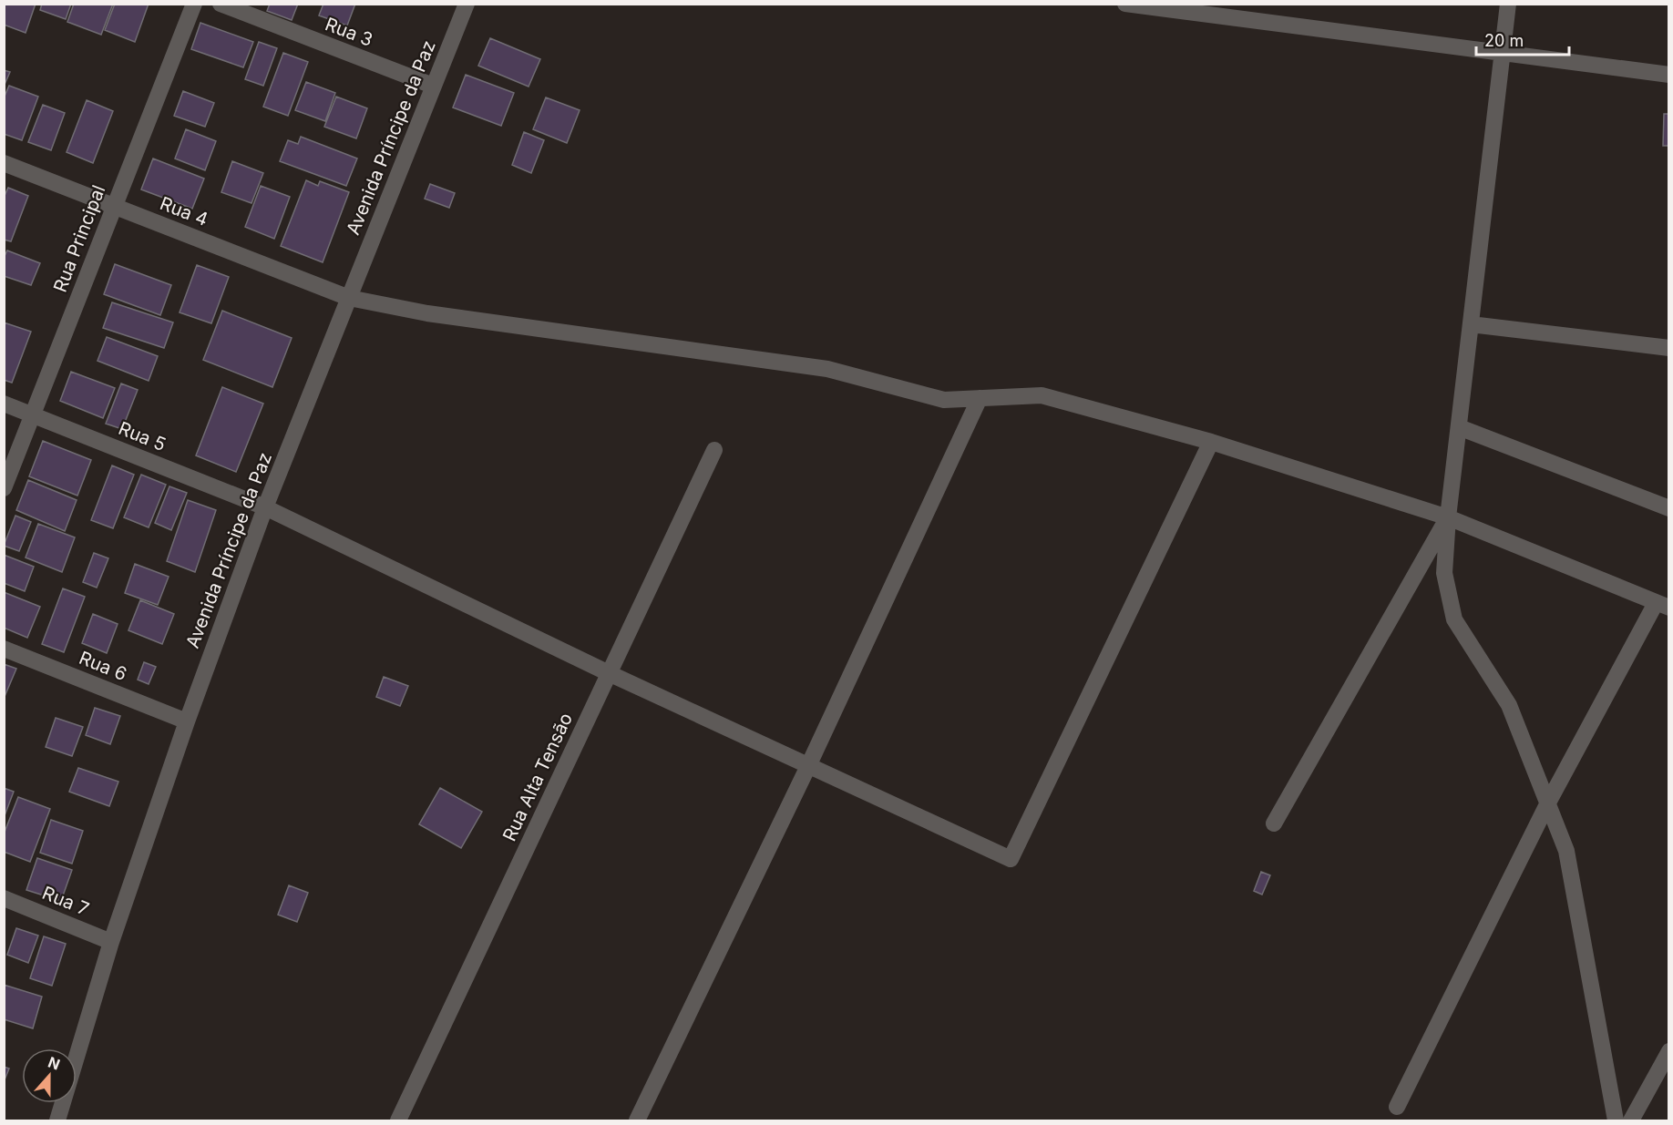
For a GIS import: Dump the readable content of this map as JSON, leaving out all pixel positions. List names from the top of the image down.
{
  "streets": {
    "street": [
      "Rua 3",
      "Avenida Príncipe da Paz",
      "Rua 4",
      "Rua Principal",
      "Rua 5",
      "Rua 6",
      "Rua Alta Tensão",
      "Rua 7"
    ]
  },
  "crossings": [
    ["Rua 3", "Avenida Príncipe da Paz"],
    ["Avenida Príncipe da Paz", "Rua 4"],
    ["Avenida Príncipe da Paz", "Rua 5"],
    ["Avenida Príncipe da Paz", "Rua 6"],
    ["Avenida Príncipe da Paz", "Rua 7"],
    ["Rua 4", "Rua Principal"],
    ["Rua 4", "Rua 5"],
    ["Rua Principal", "Rua 5"],
    ["Rua 5", "Rua Alta Tensão"]
  ],
  "scale_bar": "20 m",
  "north": "top"
}
